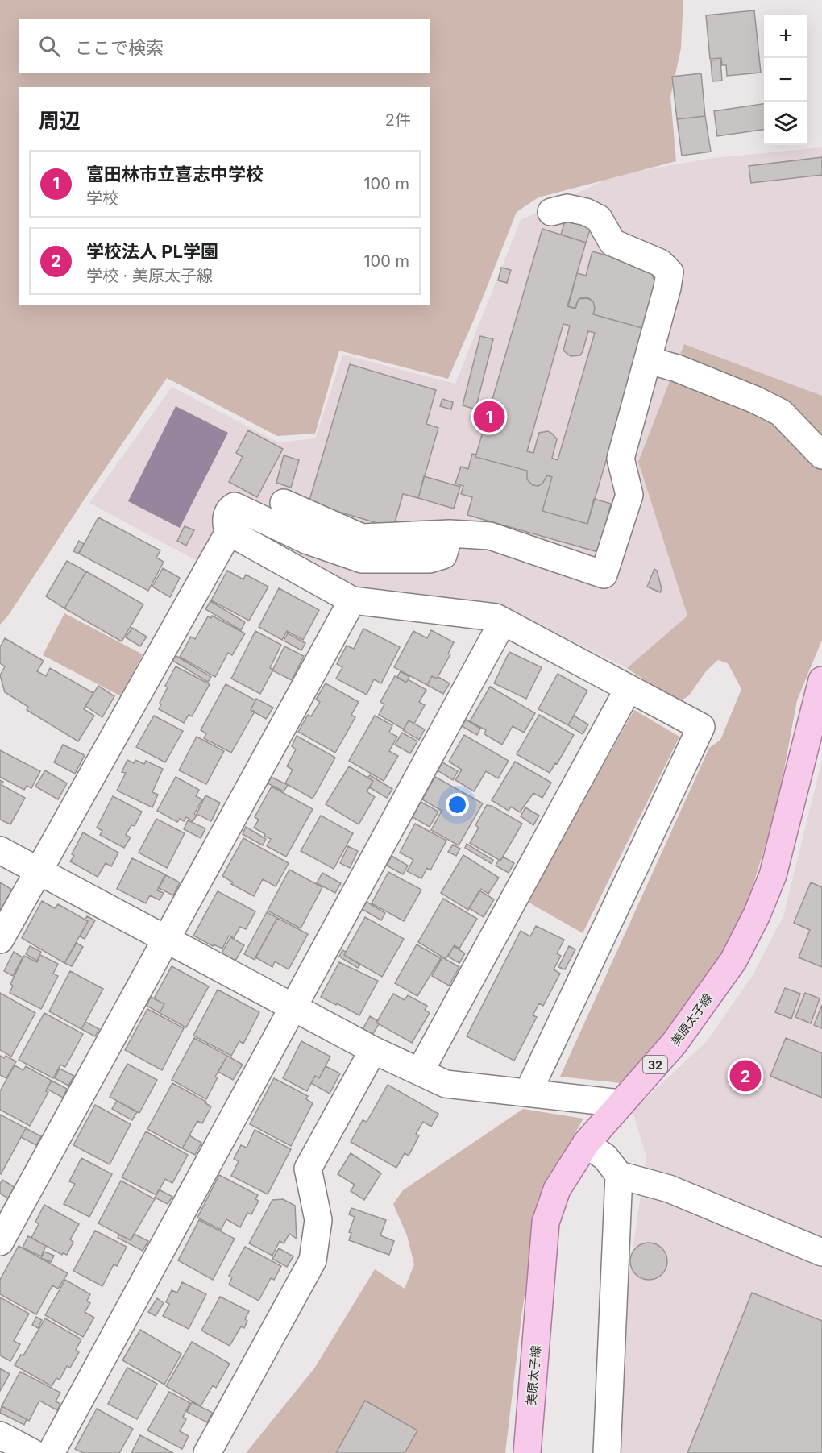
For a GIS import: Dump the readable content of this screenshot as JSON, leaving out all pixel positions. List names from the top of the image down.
{
  "streets": {
    "main road": ["美原太子線", "32"]
  },
  "page": {
    "map_buttons": ["+", "−"],
    "search": "ここで検索",
    "heading": ["周辺", "2件"],
    "list": [
      {
        "mark": "1",
        "name": "富田林市立喜志中学校",
        "note": "学校",
        "value": "100 m"
      },
      {
        "mark": "2",
        "name": "学校法人 PL学園",
        "note": "学校 · 美原太子線",
        "value": "100 m"
      }
    ],
    "pins": ["1", "2"]
  }
}
